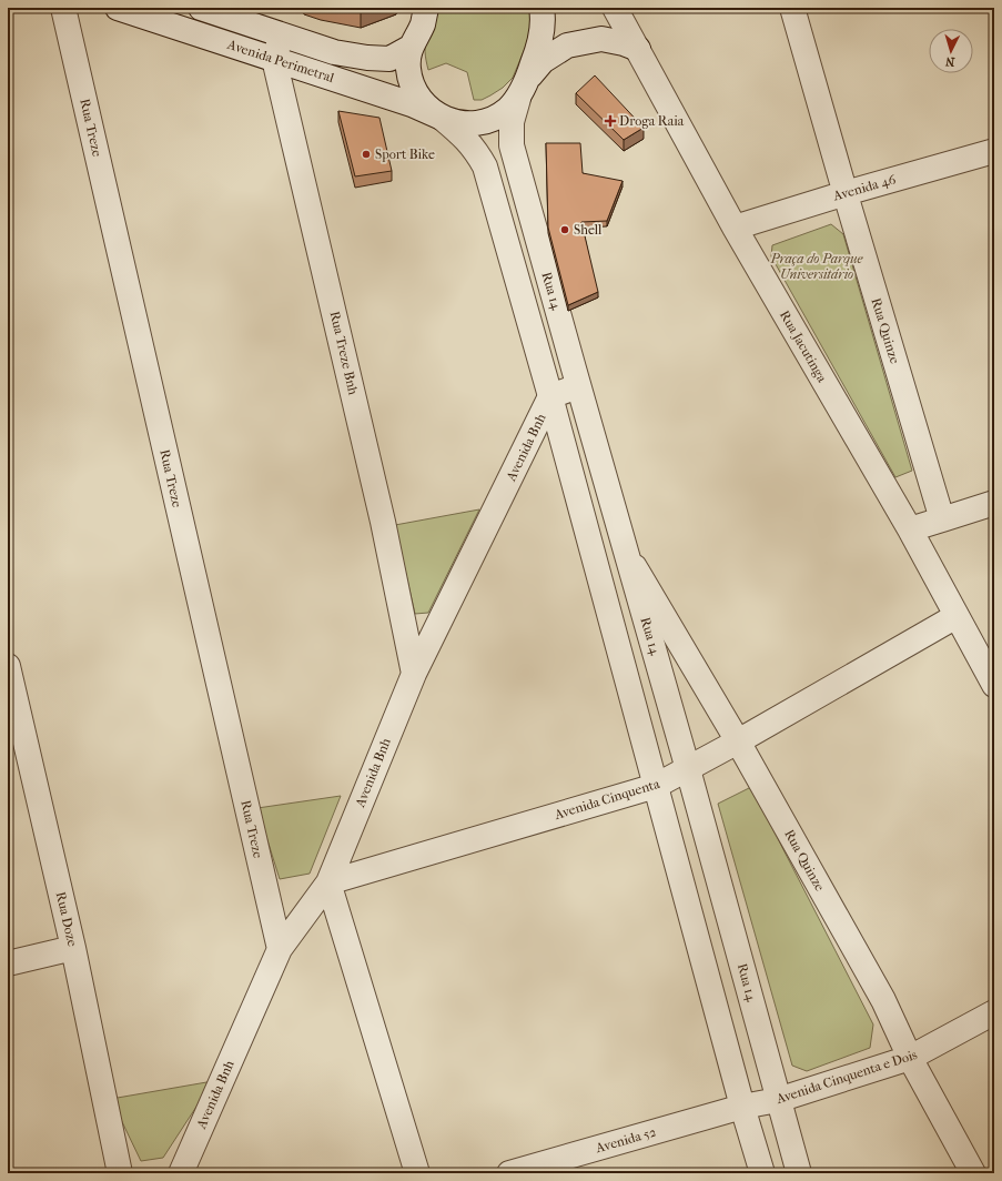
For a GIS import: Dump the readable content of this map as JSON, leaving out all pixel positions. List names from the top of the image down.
{
  "streets": {
    "street": [
      "Avenida Perimetral",
      "Rua Treze",
      "Avenida 46",
      "Rua 14",
      "Rua Quinze",
      "Rua Jacutinga",
      "Rua Treze Bnh",
      "Avenida Bnh",
      "Avenida Cinquenta",
      "Rua Doze",
      "Avenida Cinquenta e Dois",
      "Avenida 52"
    ]
  },
  "crossings": [
    ["Avenida Perimetral", "Rua 14"],
    ["Avenida Perimetral", "Rua Treze Bnh"],
    ["Rua Treze", "Avenida Bnh"],
    ["Avenida 46", "Rua Quinze"],
    ["Avenida 46", "Rua Jacutinga"],
    ["Rua 14", "Rua Quinze"],
    ["Rua 14", "Avenida Bnh"],
    ["Rua 14", "Avenida Cinquenta"],
    ["Rua 14", "Avenida Cinquenta e Dois"],
    ["Rua 14", "Avenida 52"],
    ["Rua Quinze", "Avenida Cinquenta"],
    ["Rua Quinze", "Avenida Cinquenta e Dois"],
    ["Rua Jacutinga", "Avenida Cinquenta"],
    ["Rua Treze Bnh", "Avenida Bnh"],
    ["Avenida Bnh", "Avenida Cinquenta"],
    ["Avenida Cinquenta e Dois", "Avenida 52"]
  ],
  "parks": ["Praça do Parque Universitário"],
  "places": {
    "health": ["Droga Raia"],
    "other": ["Sport Bike", "Shell"]
  },
  "north": "bottom"
}
